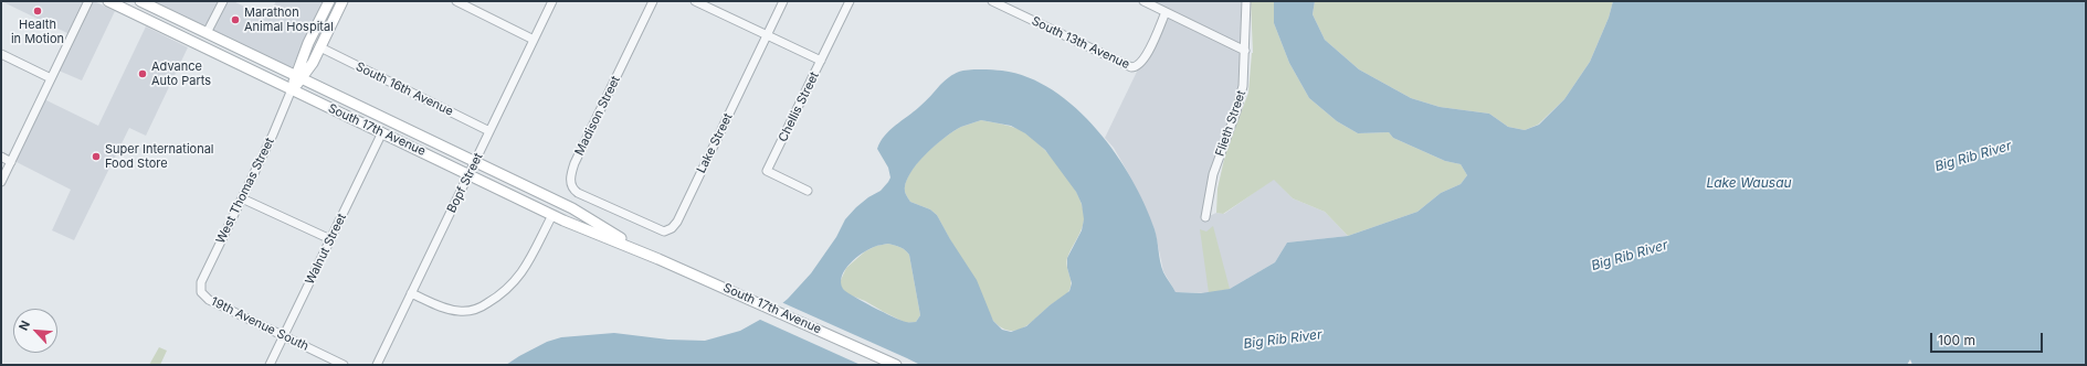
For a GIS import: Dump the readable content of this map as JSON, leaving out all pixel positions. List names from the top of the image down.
{
  "streets": {
    "main road": ["South 17th Avenue", "West Thomas Street"],
    "street": [
      "South 13th Avenue",
      "South 16th Avenue",
      "Chellis Street",
      "Madison Street",
      "Flieth Street",
      "Lake Street",
      "Bopf Street",
      "Walnut Street",
      "19th Avenue South"
    ]
  },
  "crossings": [
    ["South 16th Avenue", "Bopf Street"],
    ["South 16th Avenue", "West Thomas Street"],
    ["Madison Street", "Lake Street"],
    ["South 17th Avenue", "Bopf Street"],
    ["South 17th Avenue", "West Thomas Street"],
    ["South 17th Avenue", "Walnut Street"],
    ["West Thomas Street", "19th Avenue South"],
    ["Walnut Street", "19th Avenue South"]
  ],
  "water": ["Big Rib River", "Lake Wausau"],
  "places": [
    "Health in Motion",
    "Marathon Animal Hospital",
    "Advance Auto Parts",
    "Super International Food Store"
  ],
  "scale_bar": "100 m",
  "north": "top left"
}
